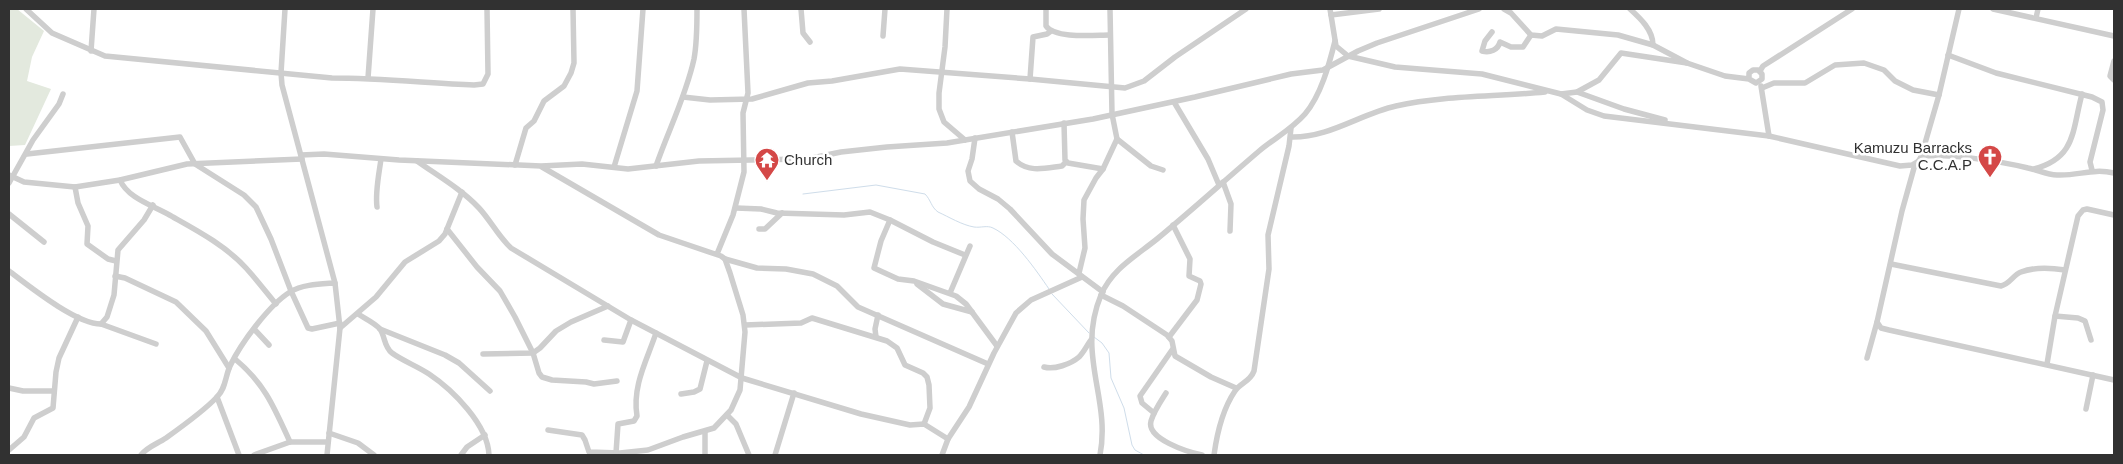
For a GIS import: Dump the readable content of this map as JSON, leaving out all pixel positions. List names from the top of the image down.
{
  "places": {
    "church": ["Kamuzu Barracks C.C.A.P"],
    "temple": ["Church"]
  }
}
